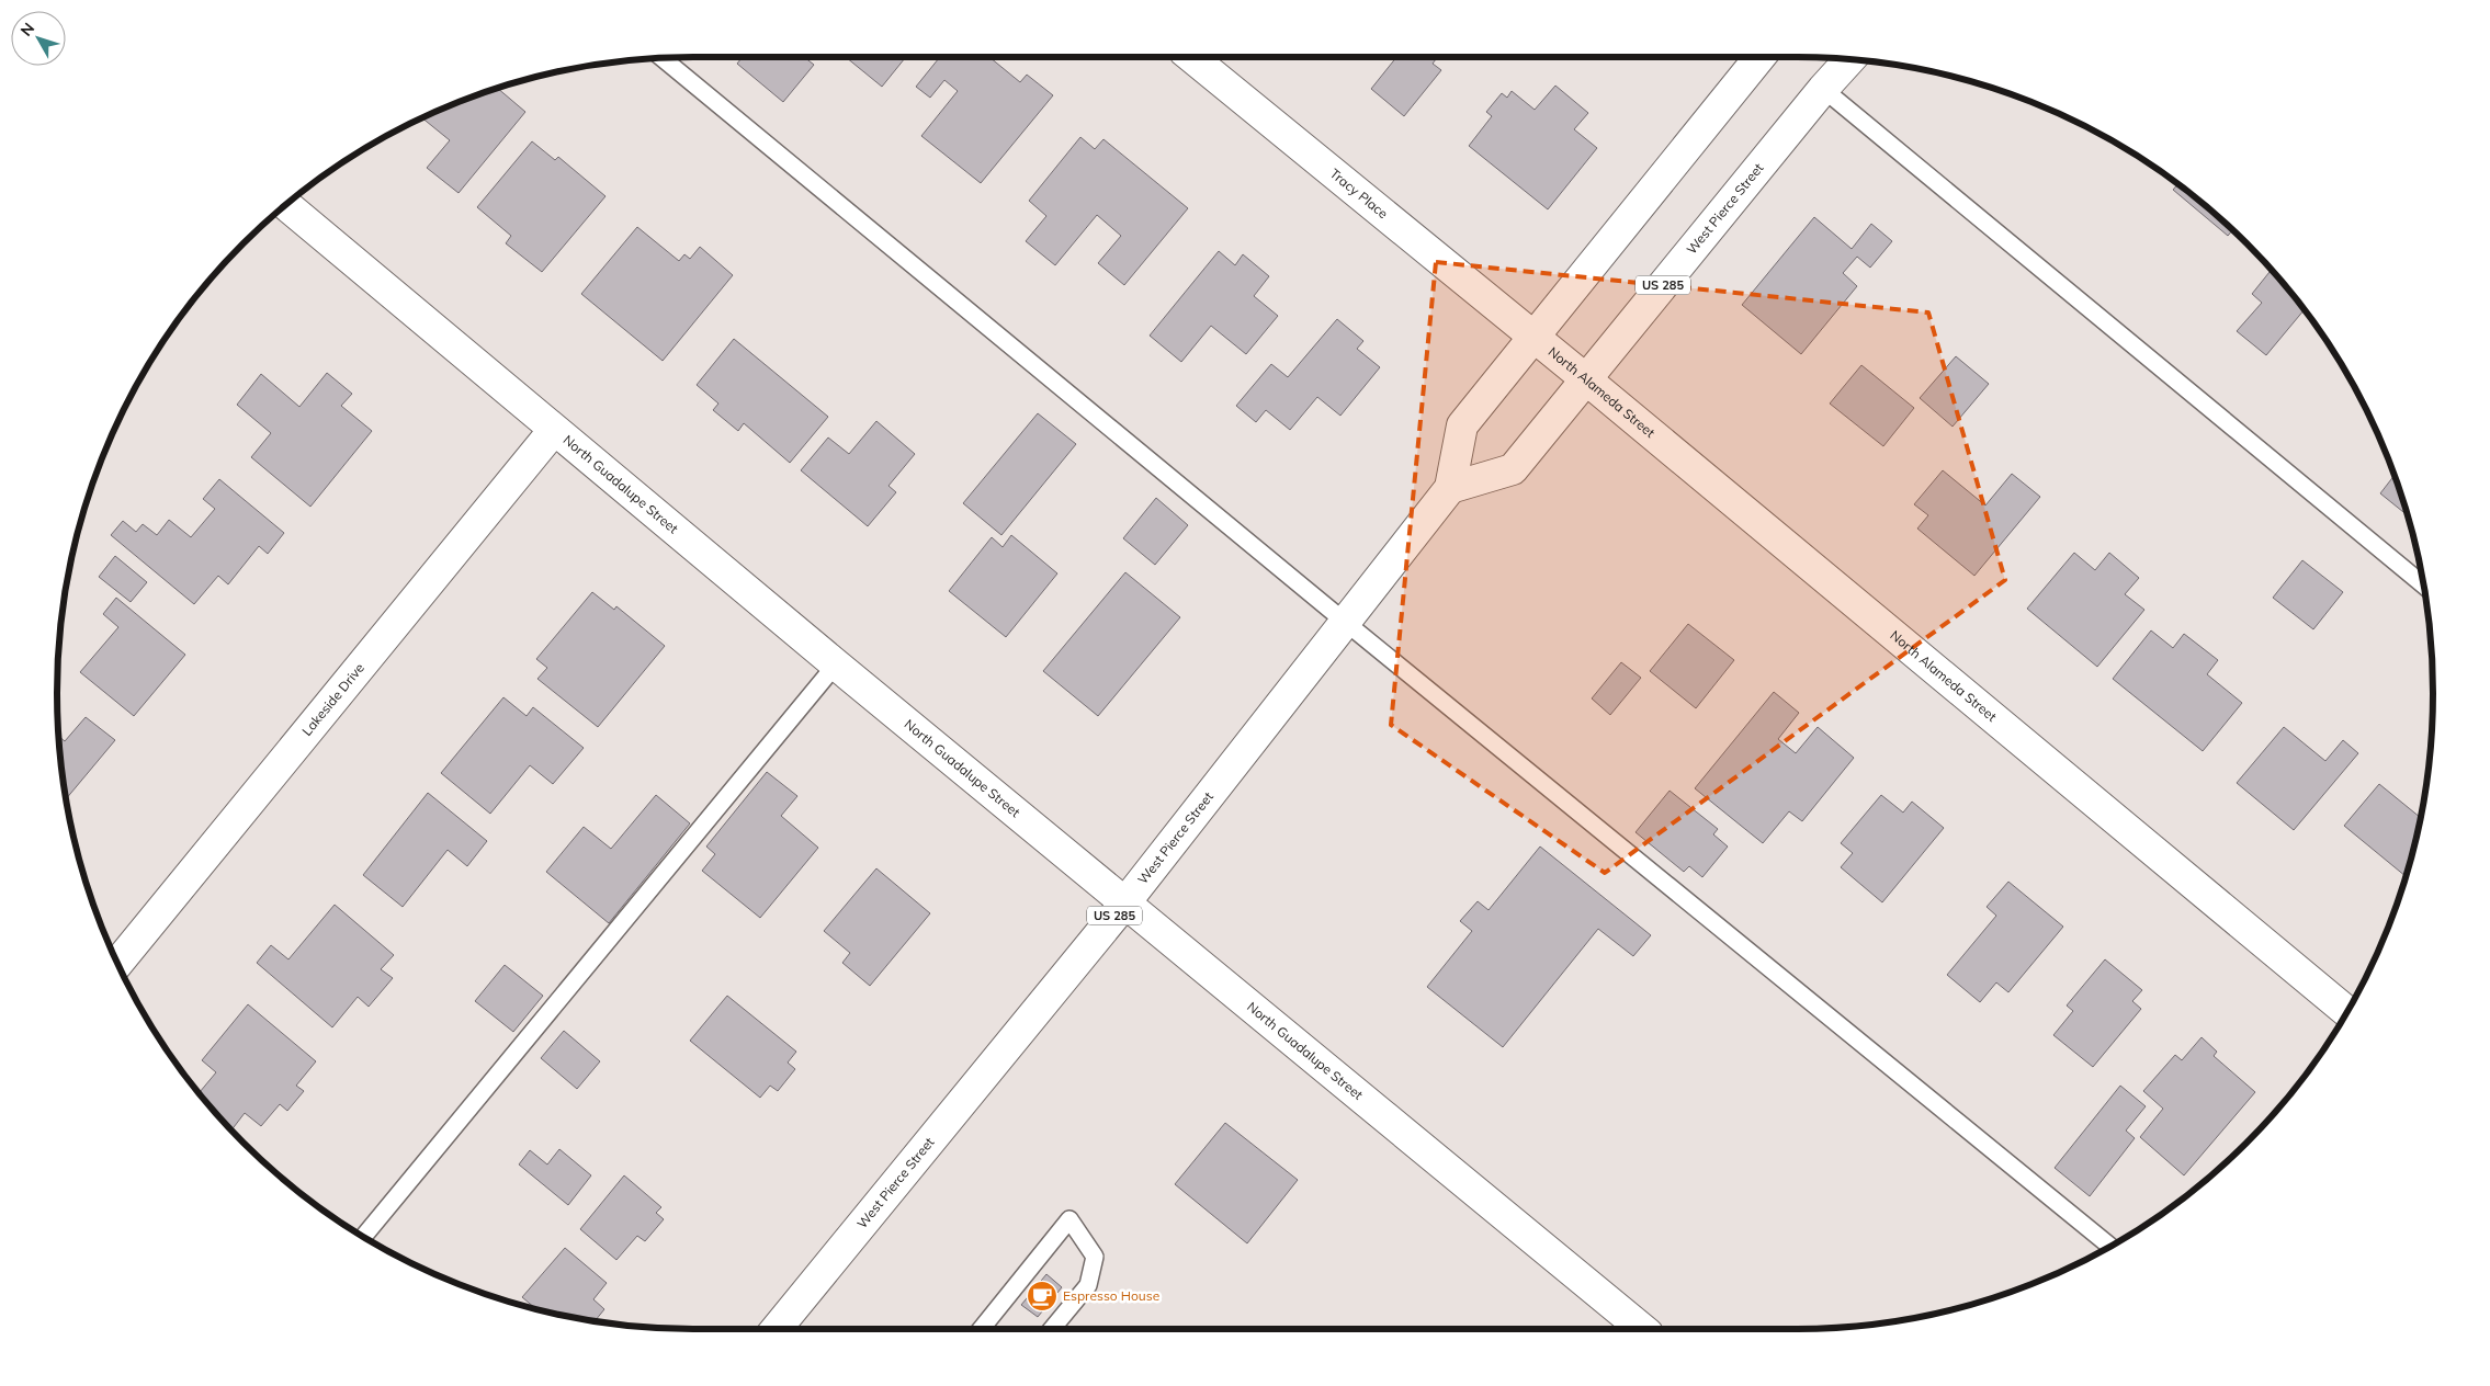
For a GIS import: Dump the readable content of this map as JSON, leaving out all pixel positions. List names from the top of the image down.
{
  "streets": {
    "main road": [
      "Tracy Place",
      "West Pierce Street",
      "US 285",
      "North Alameda Street",
      "North Guadalupe Street",
      "Lakeside Drive"
    ]
  },
  "crossings": [
    ["Tracy Place", "West Pierce Street"],
    ["Tracy Place", "North Alameda Street"],
    ["West Pierce Street", "North Alameda Street"],
    ["West Pierce Street", "North Guadalupe Street"],
    ["North Guadalupe Street", "Lakeside Drive"]
  ],
  "places": {
    "cafe": ["Espresso House"]
  },
  "north": "top left"
}
